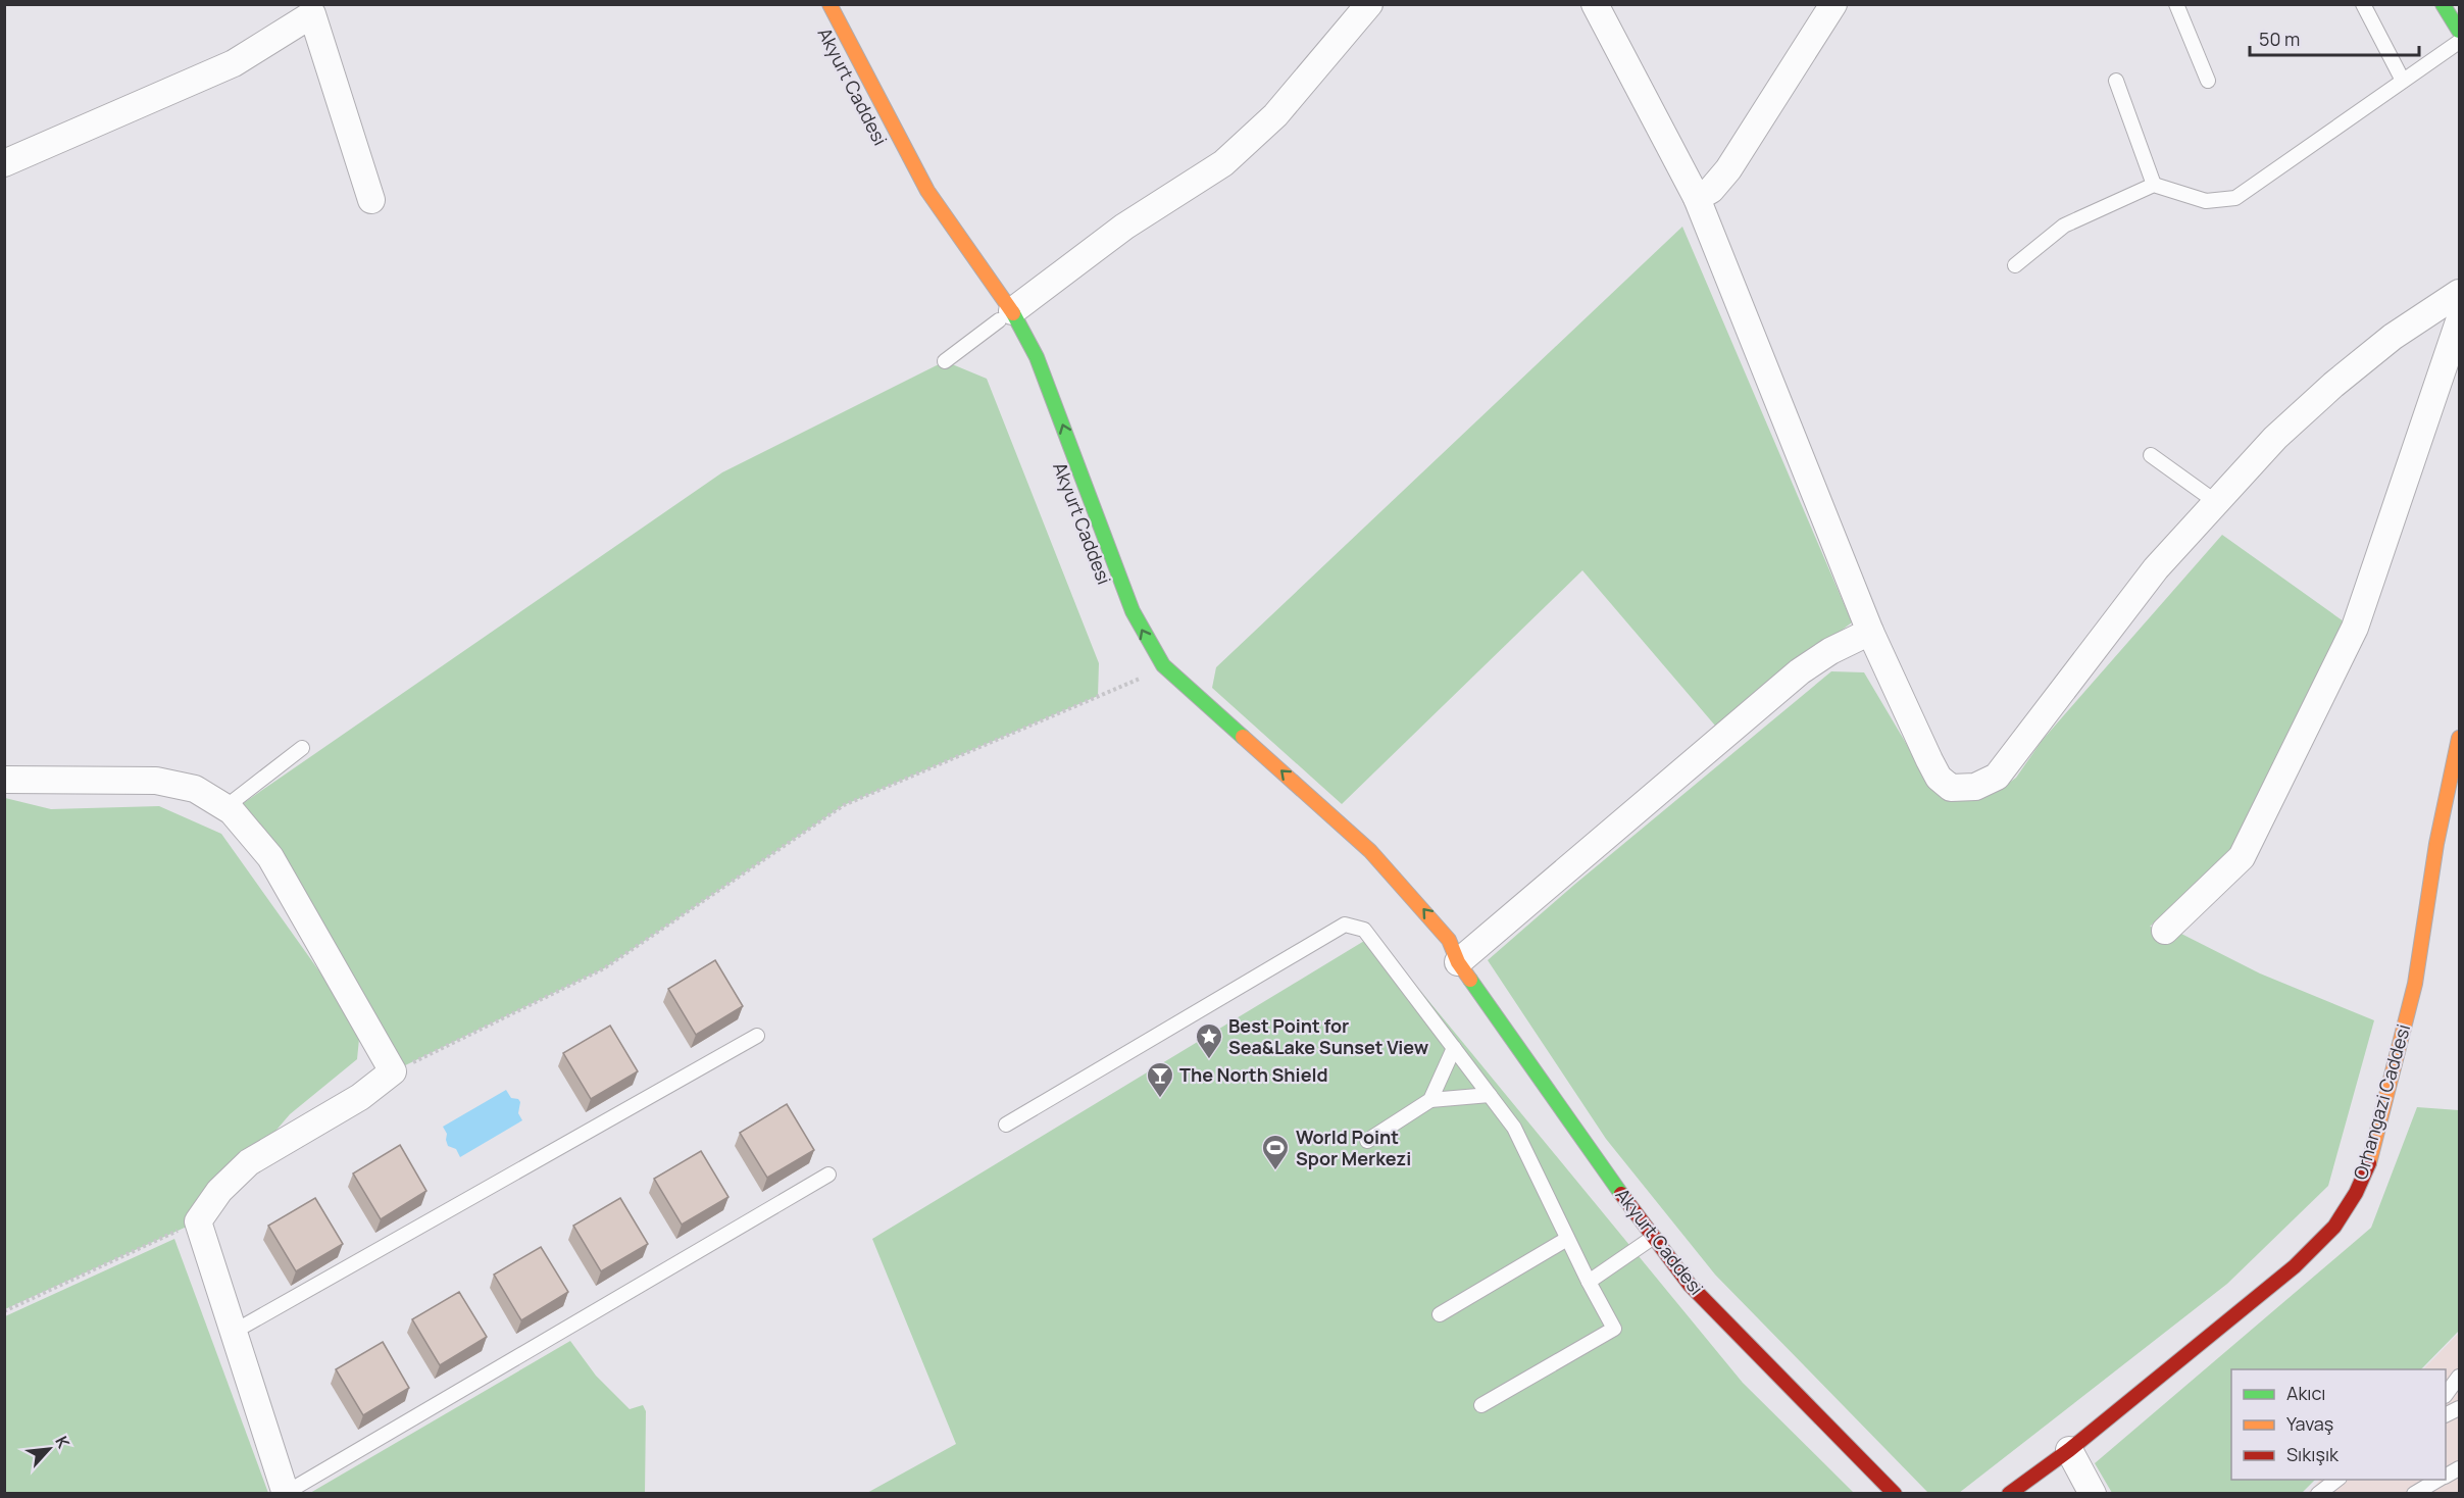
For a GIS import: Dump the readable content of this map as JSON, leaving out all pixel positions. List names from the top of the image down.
{
  "streets": {
    "street": ["Akyurt Caddesi", "Orhangazi Caddesi"]
  },
  "one_way": ["Akyurt Caddesi"],
  "places": {
    "place": ["Best Point for Sea&Lake Sunset View"],
    "bar": ["The North Shield"],
    "sports": ["World Point Spor Merkezi"]
  },
  "legend": ["Akıcı", "Yavaş", "Sıkışık"],
  "scale_bar": "50 m",
  "north": "top right"
}
